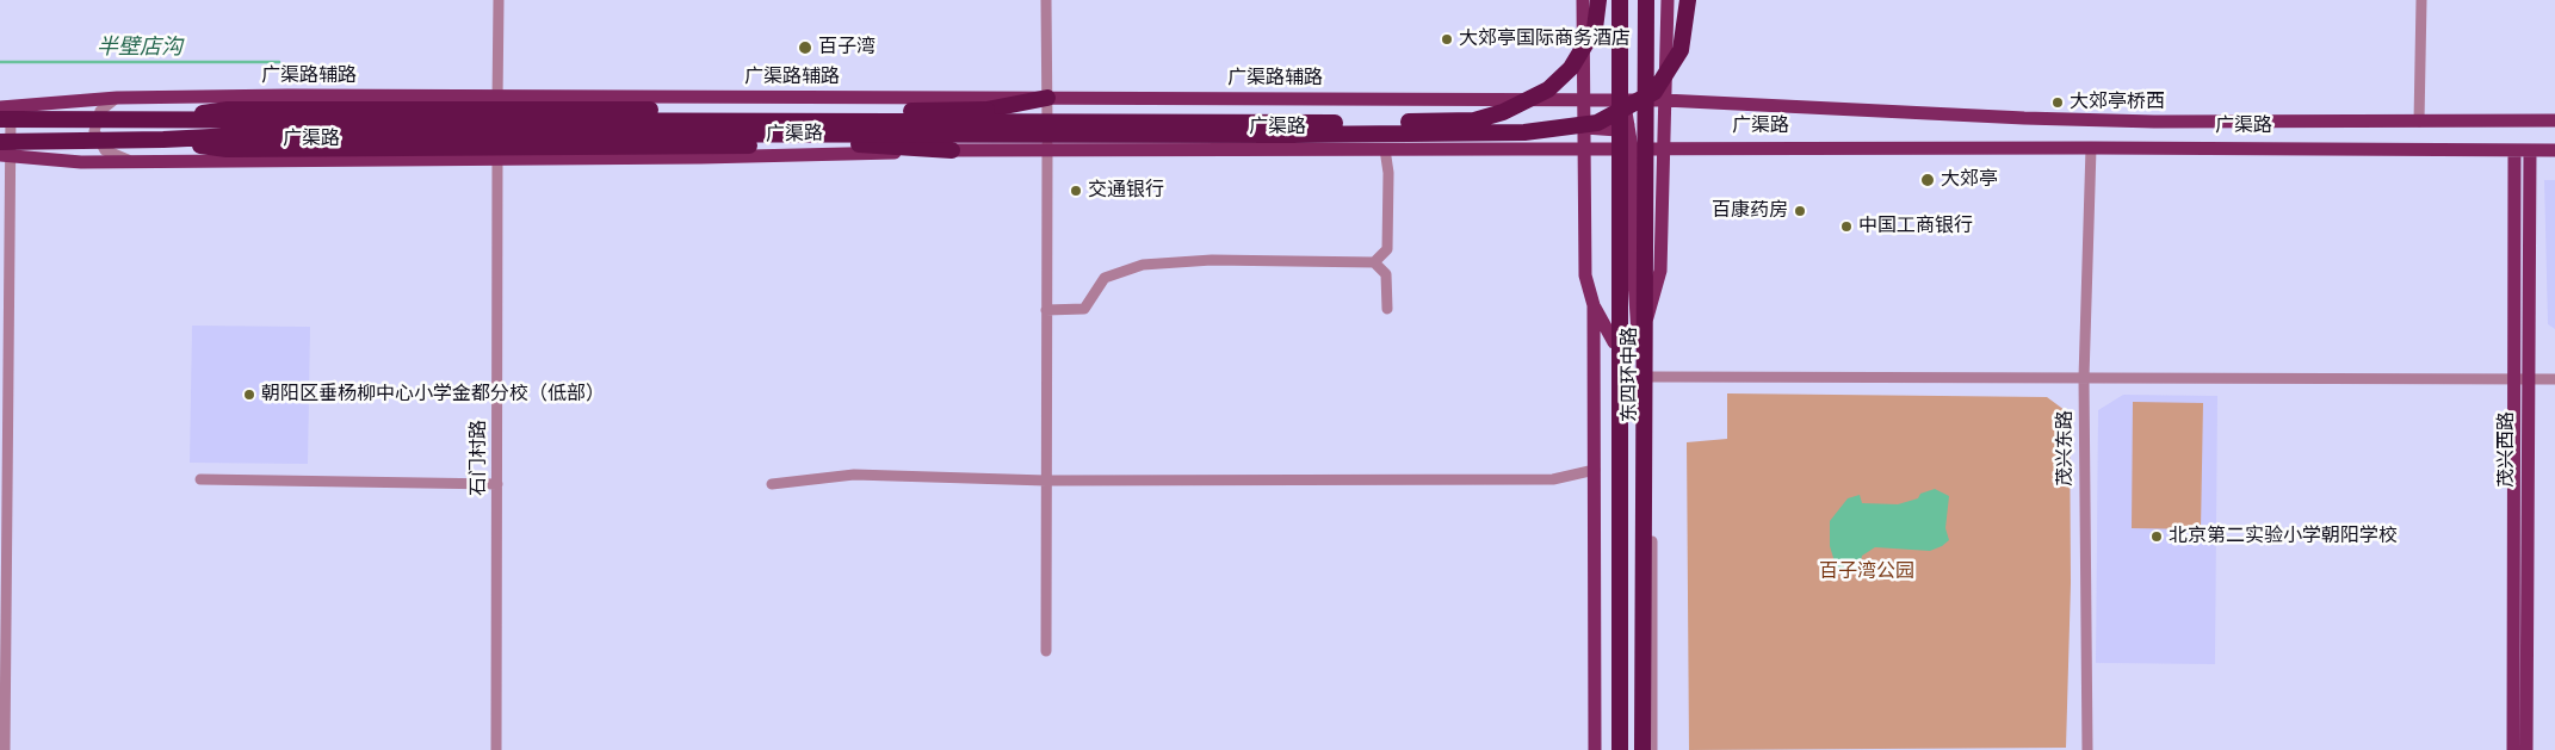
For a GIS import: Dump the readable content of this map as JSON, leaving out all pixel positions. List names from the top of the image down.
{
  "streets": {
    "highway": ["广渠路", "东四环中路"],
    "main road": ["广渠路辅路", "茂兴西路"],
    "street": ["茂兴东路", "石门村路"]
  },
  "crossings": [
    ["广渠路辅路", "广渠路"],
    ["广渠路辅路", "东四环中路"],
    ["广渠路辅路", "石门村路"],
    ["广渠路", "东四环中路"],
    ["广渠路", "茂兴东路"],
    ["广渠路", "茂兴西路"],
    ["广渠路", "石门村路"]
  ],
  "water": ["半壁店沟"],
  "parks": ["百子湾公园"],
  "places": [
    "大郊亭国际商务酒店",
    "百子湾",
    "大郊亭桥西",
    "大郊亭",
    "交通银行",
    "百康药房",
    "中国工商银行",
    "朝阳区垂杨柳中心小学金都分校（低部）",
    "北京第二实验小学朝阳学校"
  ]
}
